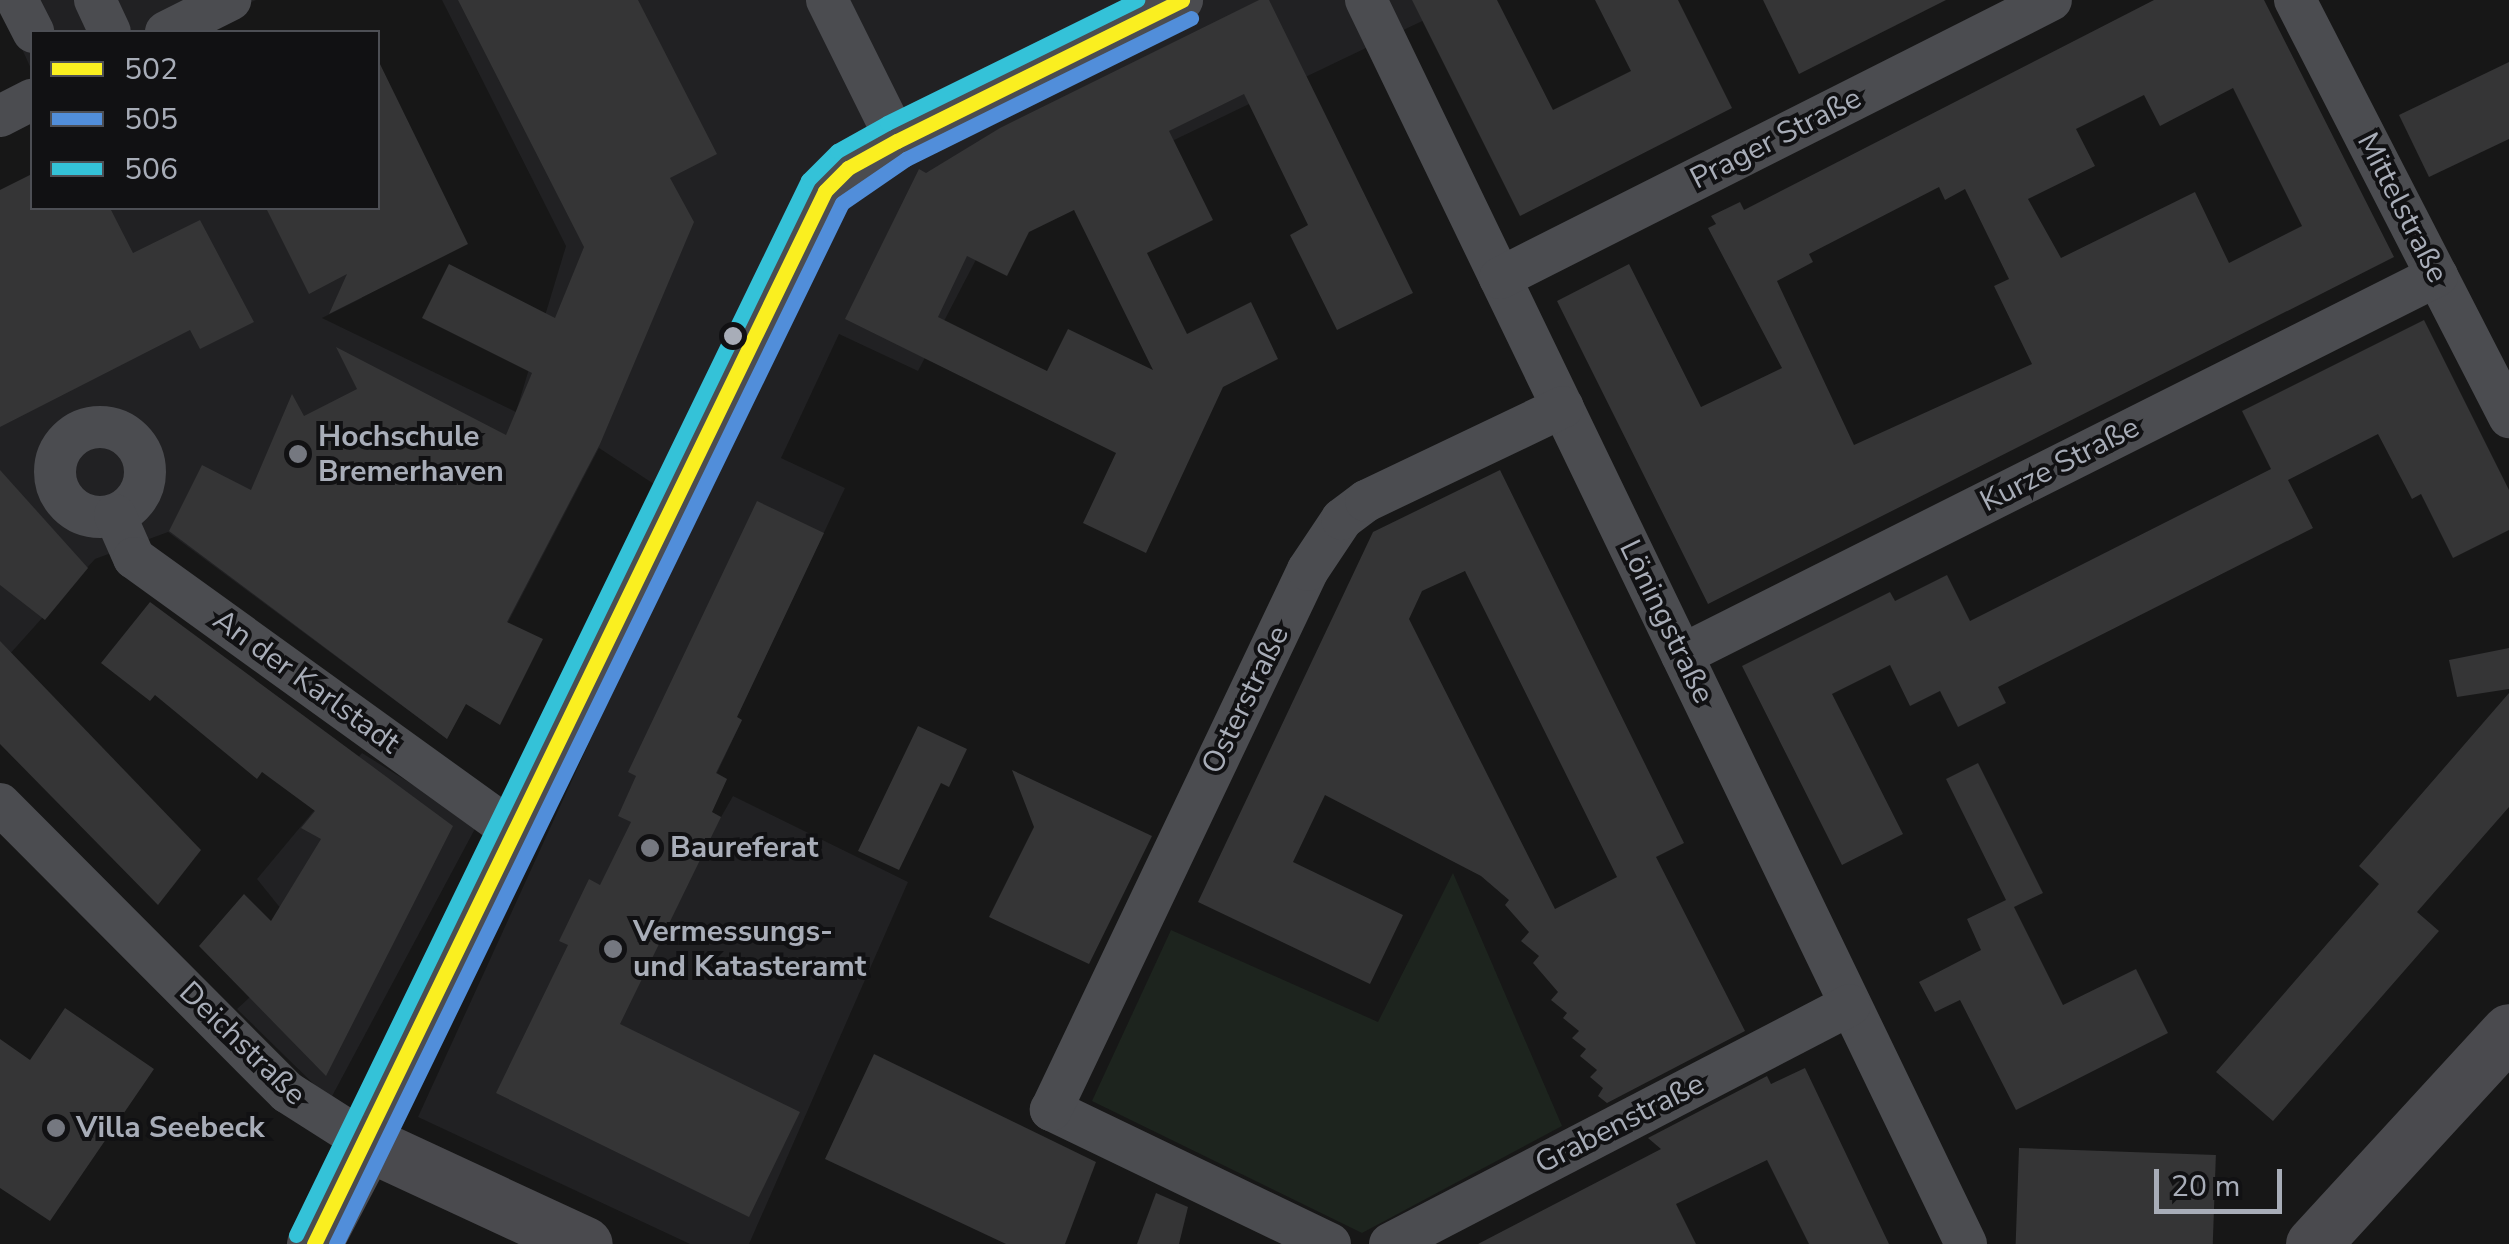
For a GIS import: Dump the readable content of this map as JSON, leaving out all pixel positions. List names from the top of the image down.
{
  "streets": {
    "main road": ["Deichstraße"],
    "street": [
      "Prager Straße",
      "Mittelstraße",
      "Kurze Straße",
      "Löningstraße",
      "An der Karlstadt",
      "Osterstraße",
      "Grabenstraße"
    ]
  },
  "crossings": [
    ["Prager Straße", "Löningstraße"],
    ["Mittelstraße", "Kurze Straße"],
    ["Kurze Straße", "Löningstraße"],
    ["Löningstraße", "Osterstraße"],
    ["Löningstraße", "Grabenstraße"]
  ],
  "places": [
    "Hochschule Bremerhaven",
    "Baureferat",
    "Vermessungs- und Katasteramt",
    "Villa Seebeck"
  ],
  "lines": ["transit line 502", "transit line 506", "transit line 505"],
  "legend": ["502", "505", "506"],
  "scale_bar": "20 m"
}
